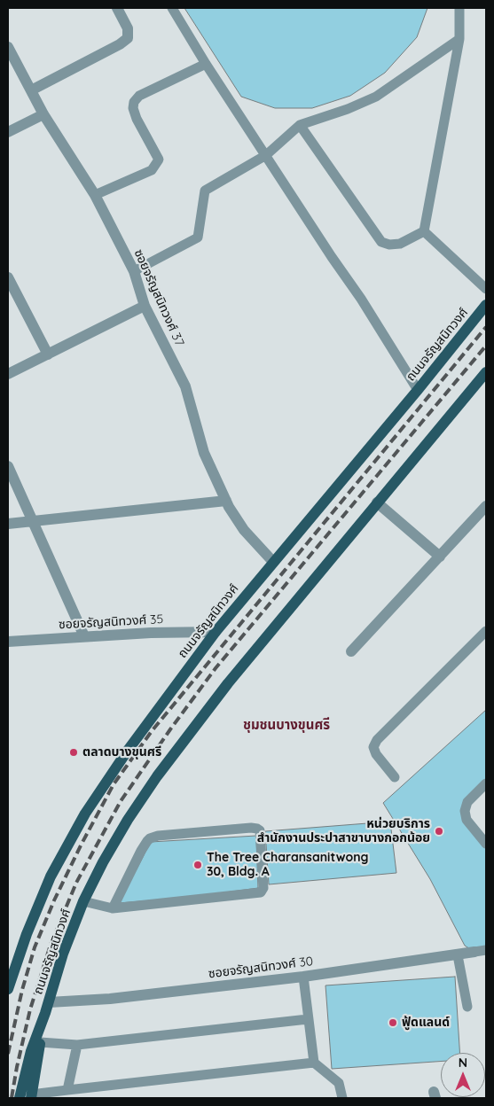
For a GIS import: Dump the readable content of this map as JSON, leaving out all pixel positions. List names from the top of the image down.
{
  "streets": {
    "main road": ["ถนนจรัญสนิทวงศ์"],
    "street": ["ซอยจรัญสนิทวงศ์ 37", "ซอยจรัญสนิทวงศ์ 35", "ซอยจรัญสนิทวงศ์ 30"]
  },
  "crossings": [
    ["ซอยจรัญสนิทวงศ์ 37", "ถนนจรัญสนิทวงศ์"],
    ["ถนนจรัญสนิทวงศ์", "ซอยจรัญสนิทวงศ์ 35"],
    ["ถนนจรัญสนิทวงศ์", "ซอยจรัญสนิทวงศ์ 30"]
  ],
  "districts": ["ชุมชนบางขุนศรี"],
  "places": [
    "ตลาดบางขุนศรี",
    "หน่วยบริการ สำนักงานประปาสาขาบางกอกน้อย",
    "The Tree Charansanitwong 30, Bldg. A",
    "ฟู้ดแลนด์"
  ],
  "north": "top"
}
